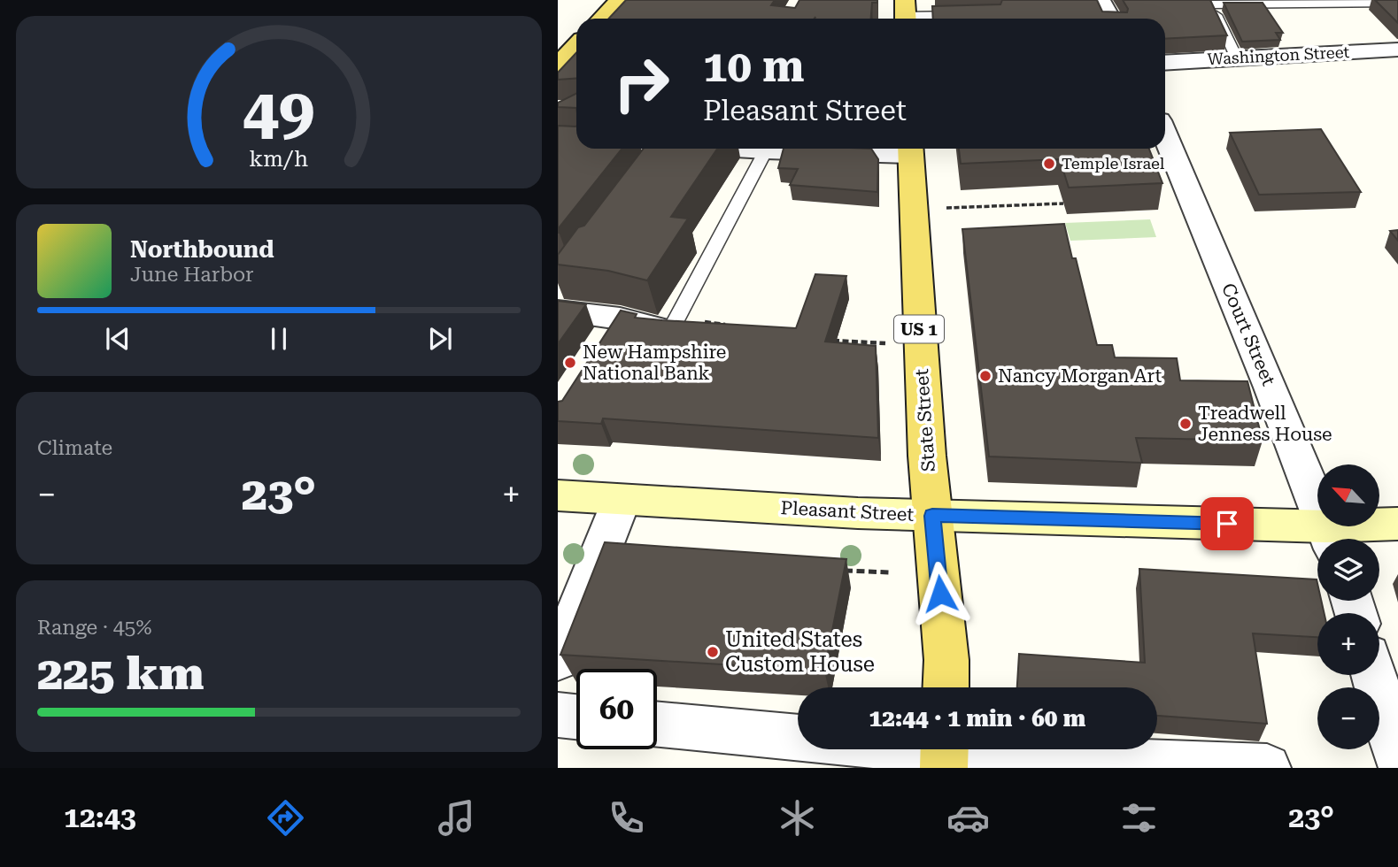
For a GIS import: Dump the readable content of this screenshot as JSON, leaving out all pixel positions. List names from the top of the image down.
{
  "streets": {
    "main road": ["US 1", "State Street", "Pleasant Street"],
    "street": ["Washington Street", "Court Street"]
  },
  "crossings": [
    ["Court Street", "Pleasant Street"],
    ["State Street", "Pleasant Street"]
  ],
  "places": [
    "Temple Israel",
    "New Hampshire National Bank",
    "Nancy Morgan Art",
    "Treadwell Jenness House",
    "United States Custom House"
  ],
  "north": "top left",
  "page": {
    "turn": ["10 m", "Pleasant Street"],
    "song": ["Northbound", "June Harbor"],
    "tile": [
      "Climate",
      ["Range · 45%", "225 km"]
    ],
    "map_buttons": ["+", "−"],
    "heat": ["−", "23°", "+"],
    "limit": "60",
    "trip": "12:44 · 1 min · 60 m",
    "tabs": ["12:43", "23°"],
    "gauge": ["49", "km/h"]
  }
}
